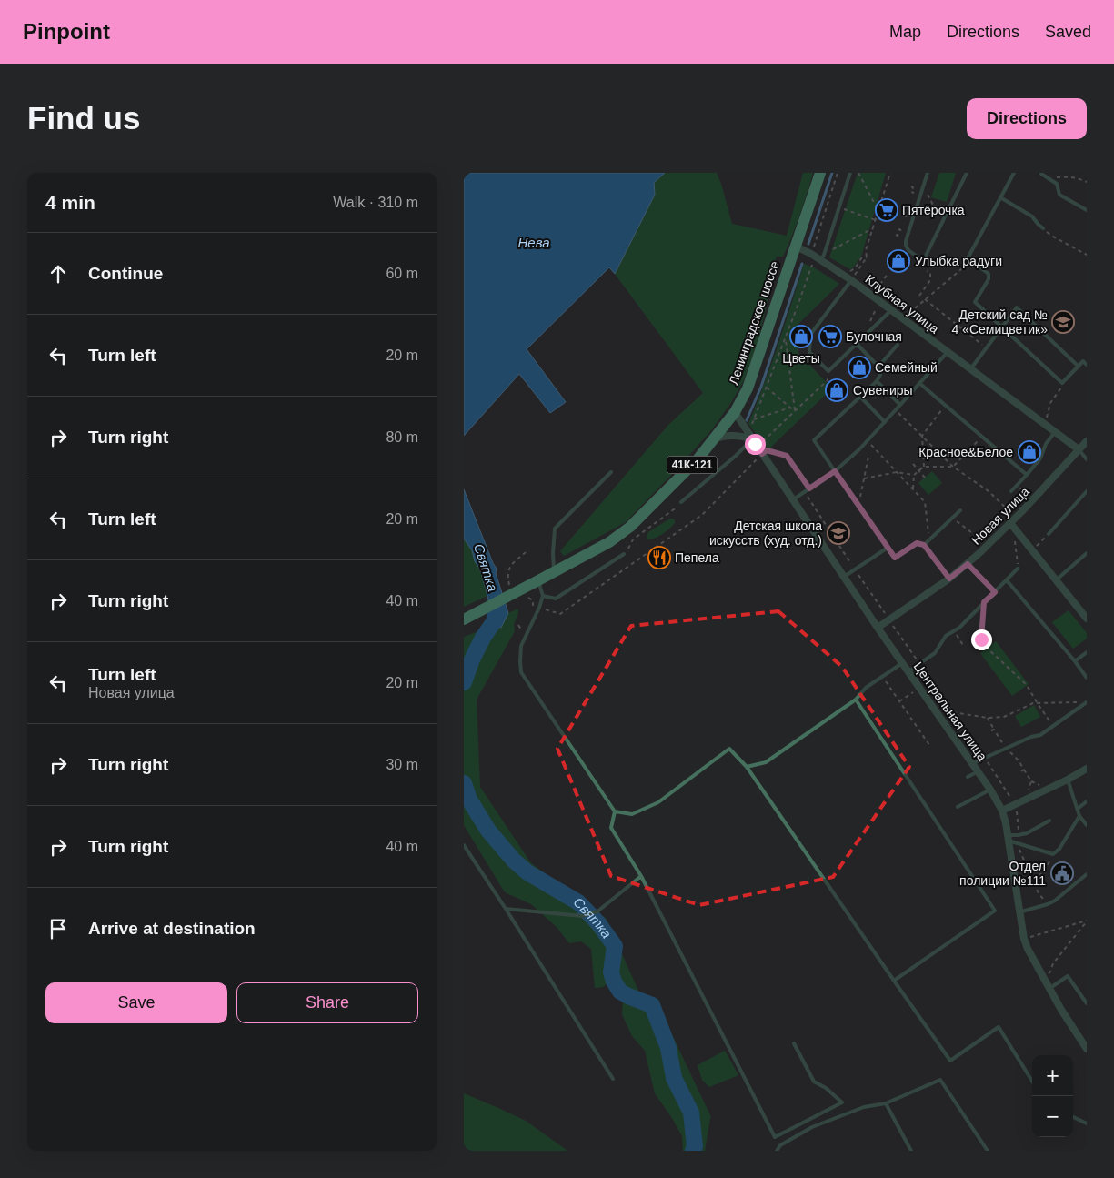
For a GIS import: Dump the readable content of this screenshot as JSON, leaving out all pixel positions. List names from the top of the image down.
{
  "streets": {
    "main road": ["Ленинградское шоссе", "41К-121"],
    "street": ["Клубная улица", "Новая улица", "Центральная улица"]
  },
  "crossings": [
    ["Клубная улица", "Ленинградское шоссе"],
    ["Клубная улица", "Новая улица"],
    ["Ленинградское шоссе", "Центральная улица"],
    ["Новая улица", "Центральная улица"]
  ],
  "water": ["Нева", "Святка"],
  "places": {
    "supermarket": ["Пятёрочка", "Булочная"],
    "shop": [
      "Улыбка радуги",
      "Цветы",
      "Семейный",
      "Сувениры",
      "Красное&Белое"
    ],
    "school or university": ["Детский сад № 4 «Семицветик»", "Детская школа искусств (худ. отд.)"],
    "restaurant": ["Пепела"],
    "public building": ["Отдел полиции №111"]
  },
  "page": {
    "header": "Pinpoint",
    "nav": ["Map", "Directions", "Saved"],
    "buttons": [
      "Directions",
      ["Save", "Share"]
    ],
    "title": "Find us",
    "heading": ["4 min", "Walk · 310 m"],
    "list": [
      ["Continue", "60 m"],
      ["Turn left", "20 m"],
      ["Turn right", "80 m"],
      ["Turn left", "20 m"],
      ["Turn right", "40 m"],
      ["Turn left", "Новая улица", "20 m"],
      ["Turn right", "30 m"],
      ["Turn right", "40 m"],
      "Arrive at destination"
    ],
    "map_buttons": ["+", "−"]
  }
}
